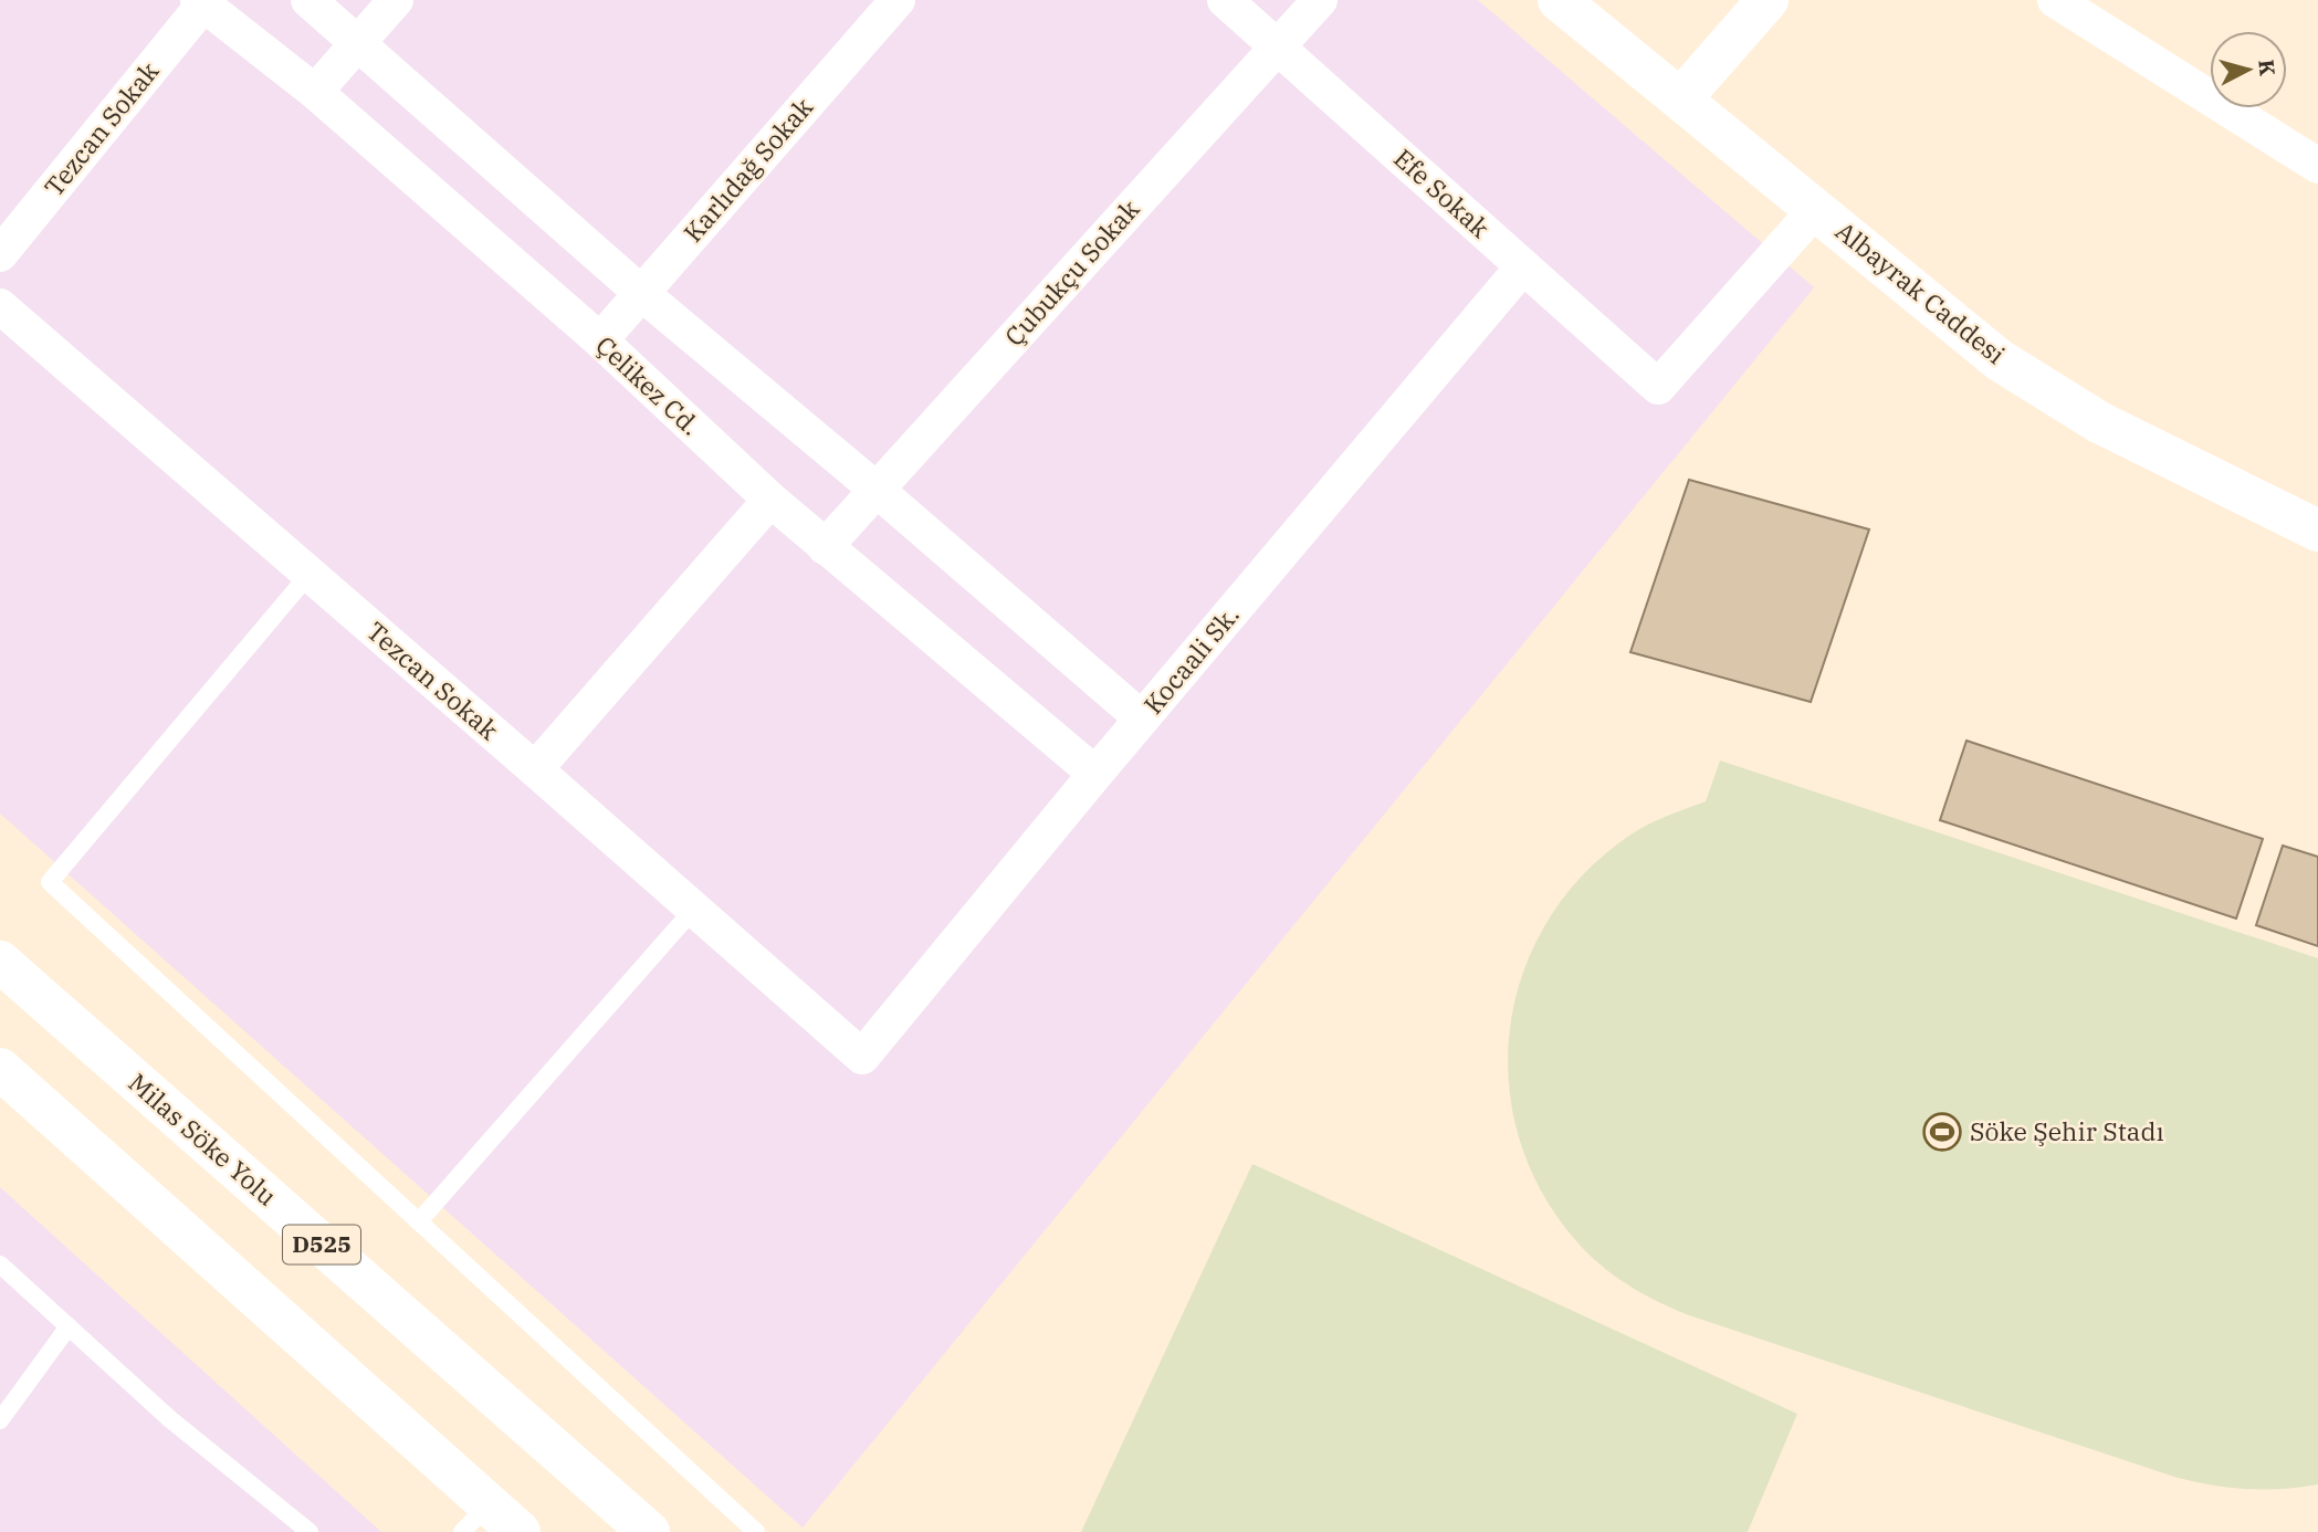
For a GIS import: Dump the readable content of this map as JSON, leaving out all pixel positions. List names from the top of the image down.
{
  "streets": {
    "main road": ["Albayrak Caddesi", "Milas Söke Yolu", "D525"],
    "street": [
      "Tezcan Sokak",
      "Karlıdağ Sokak",
      "Efe Sokak",
      "Çubukçu Sokak",
      "Çelikez Cd.",
      "Kocaali Sk."
    ]
  },
  "crossings": [
    ["Tezcan Sokak", "Çelikez Cd."],
    ["Tezcan Sokak", "Kocaali Sk."],
    ["Karlıdağ Sokak", "Çelikez Cd."],
    ["Efe Sokak", "Çubukçu Sokak"],
    ["Efe Sokak", "Albayrak Caddesi"],
    ["Efe Sokak", "Kocaali Sk."],
    ["Çubukçu Sokak", "Çelikez Cd."],
    ["Çelikez Cd.", "Kocaali Sk."]
  ],
  "places": {
    "sports": ["Söke Şehir Stadı"]
  },
  "north": "right"
}
